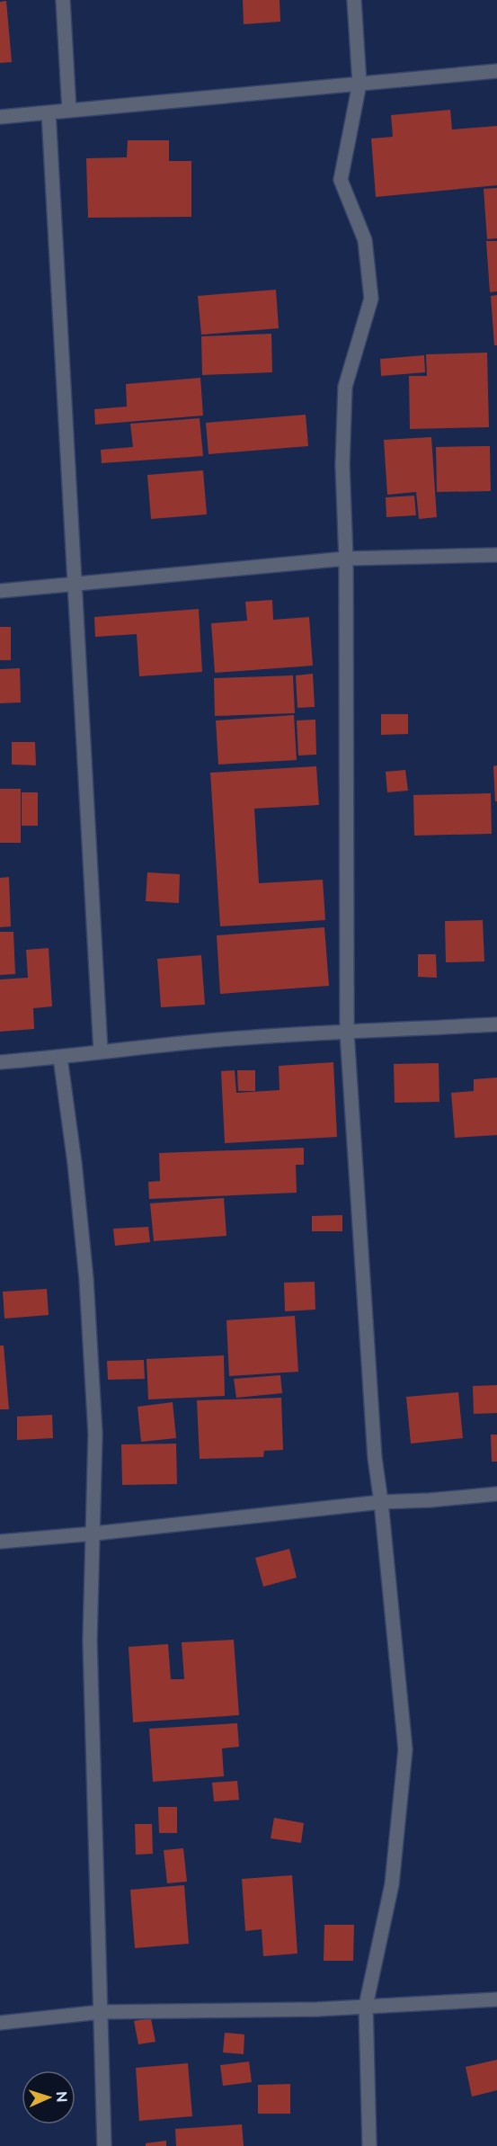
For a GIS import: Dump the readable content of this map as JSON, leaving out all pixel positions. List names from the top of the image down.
{
  "north": "right"
}
